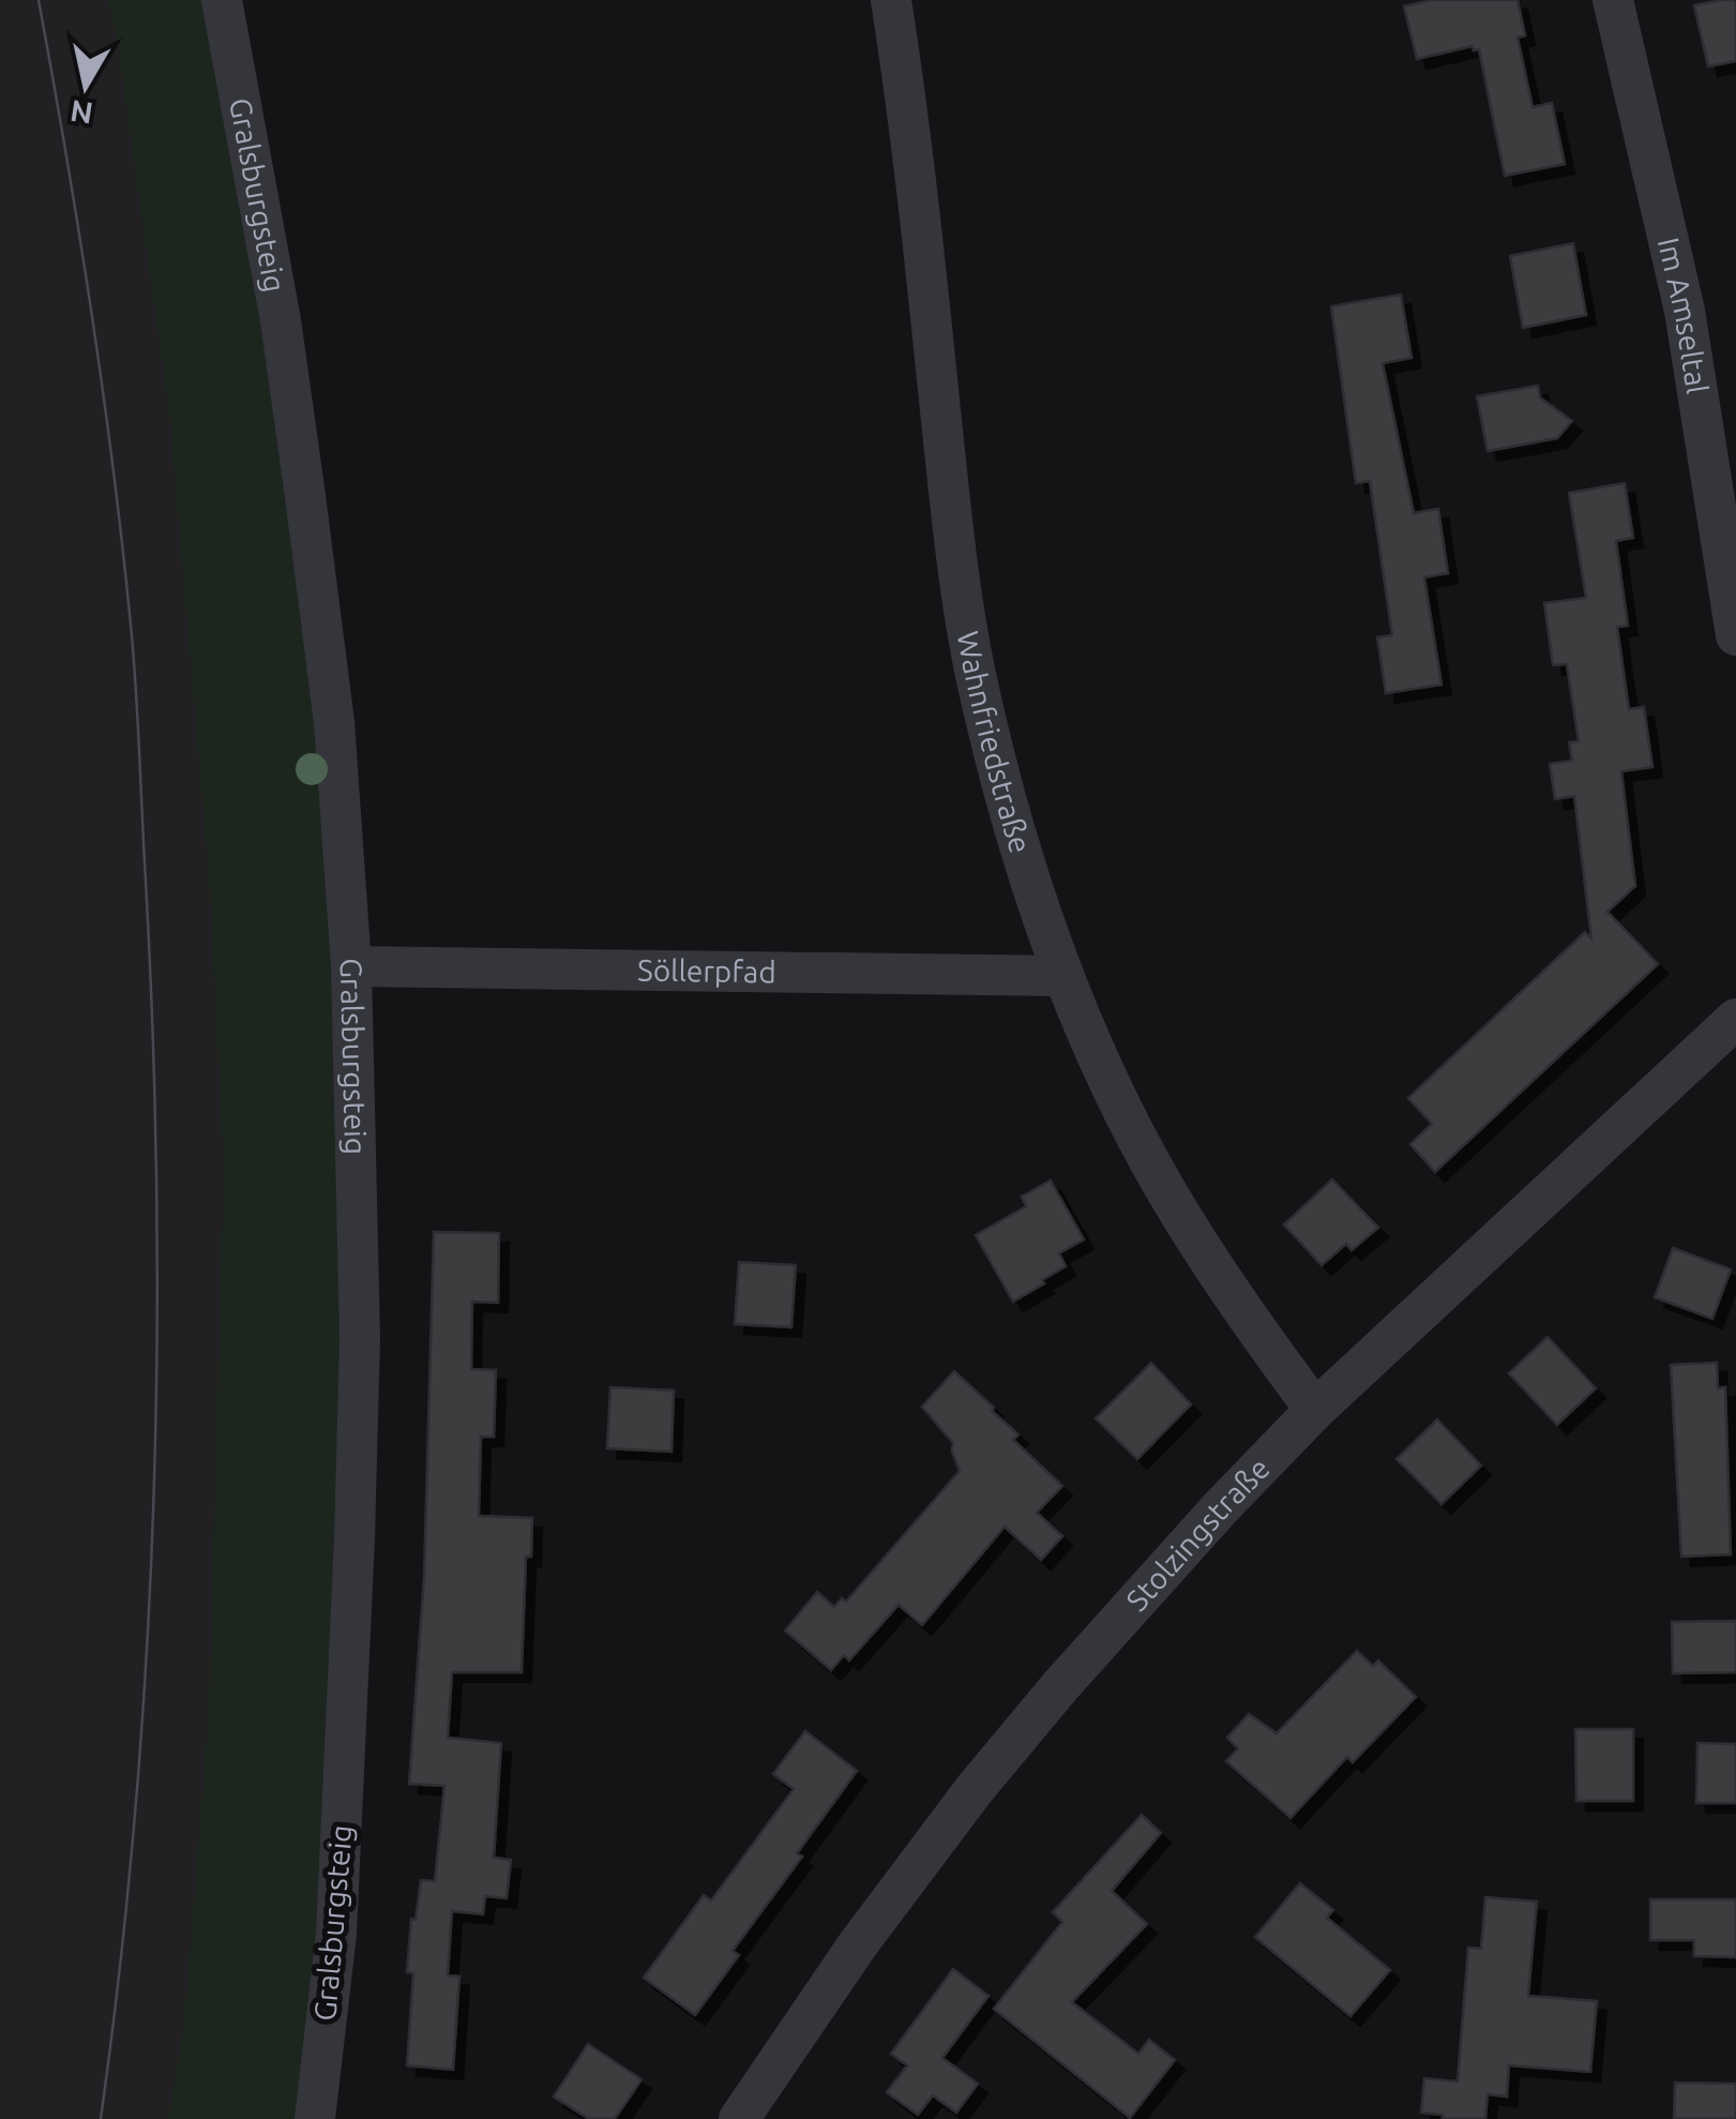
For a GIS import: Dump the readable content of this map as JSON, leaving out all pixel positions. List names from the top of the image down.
{
  "streets": {
    "street": [
      "Gralsburgsteig",
      "Im Amseltal",
      "Wahnfriedstraße",
      "Söllerpfad",
      "Stolzingstraße"
    ]
  },
  "crossings": [
    ["Gralsburgsteig", "Söllerpfad"],
    ["Wahnfriedstraße", "Söllerpfad"],
    ["Wahnfriedstraße", "Stolzingstraße"]
  ],
  "north": "bottom"
}
